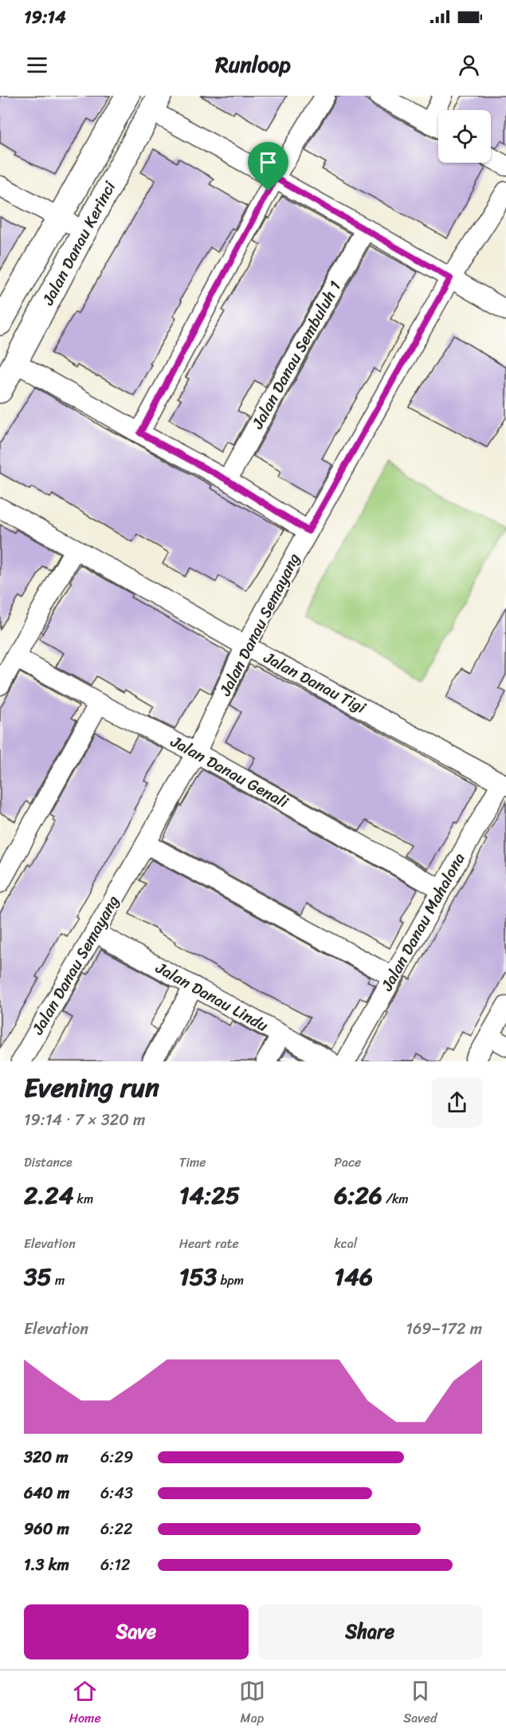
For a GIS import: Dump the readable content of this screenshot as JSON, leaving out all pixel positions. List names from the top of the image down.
{
  "streets": {
    "street": [
      "Jalan Danau Kerinci",
      "Jalan Danau Sembuluh 1",
      "Jalan Danau Semayang",
      "Jalan Danau Tigi",
      "Jalan Danau Genali",
      "Jalan Danau Mahalona",
      "Jalan Danau Lindu"
    ]
  },
  "crossings": [
    ["Jalan Danau Semayang", "Jalan Danau Tigi"],
    ["Jalan Danau Semayang", "Jalan Danau Genali"],
    ["Jalan Danau Semayang", "Jalan Danau Lindu"],
    ["Jalan Danau Tigi", "Jalan Danau Mahalona"],
    ["Jalan Danau Genali", "Jalan Danau Mahalona"]
  ],
  "page": {
    "status": "19:14",
    "header": "Runloop",
    "heading": ["Evening run", "19:14 · 7 × 320 m"],
    "stats": [
      ["Distance", "2.24 km"],
      ["Time", "14:25"],
      ["Pace", "6:26 /km"],
      ["Elevation", "35 m"],
      ["Heart rate", "153 bpm"],
      ["kcal", "146"]
    ],
    "chart": ["Elevation", "169–172 m"],
    "list": [
      {
        "name": "320 m",
        "note": "6:29"
      },
      {
        "name": "640 m",
        "note": "6:43"
      },
      {
        "name": "960 m",
        "note": "6:22"
      },
      {
        "name": "1.3 km",
        "note": "6:12"
      }
    ],
    "buttons": ["Save", "Share"],
    "tabs": ["Home", "Map", "Saved"]
  }
}
